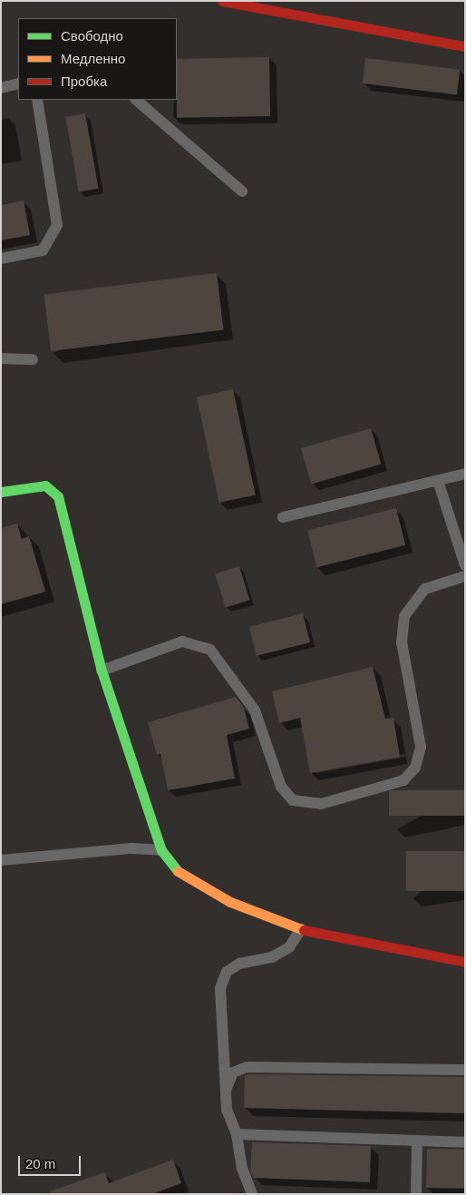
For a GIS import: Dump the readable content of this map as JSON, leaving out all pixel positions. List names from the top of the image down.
{
  "legend": ["Свободно", "Медленно", "Пробка"],
  "scale_bar": "20 m"
}
